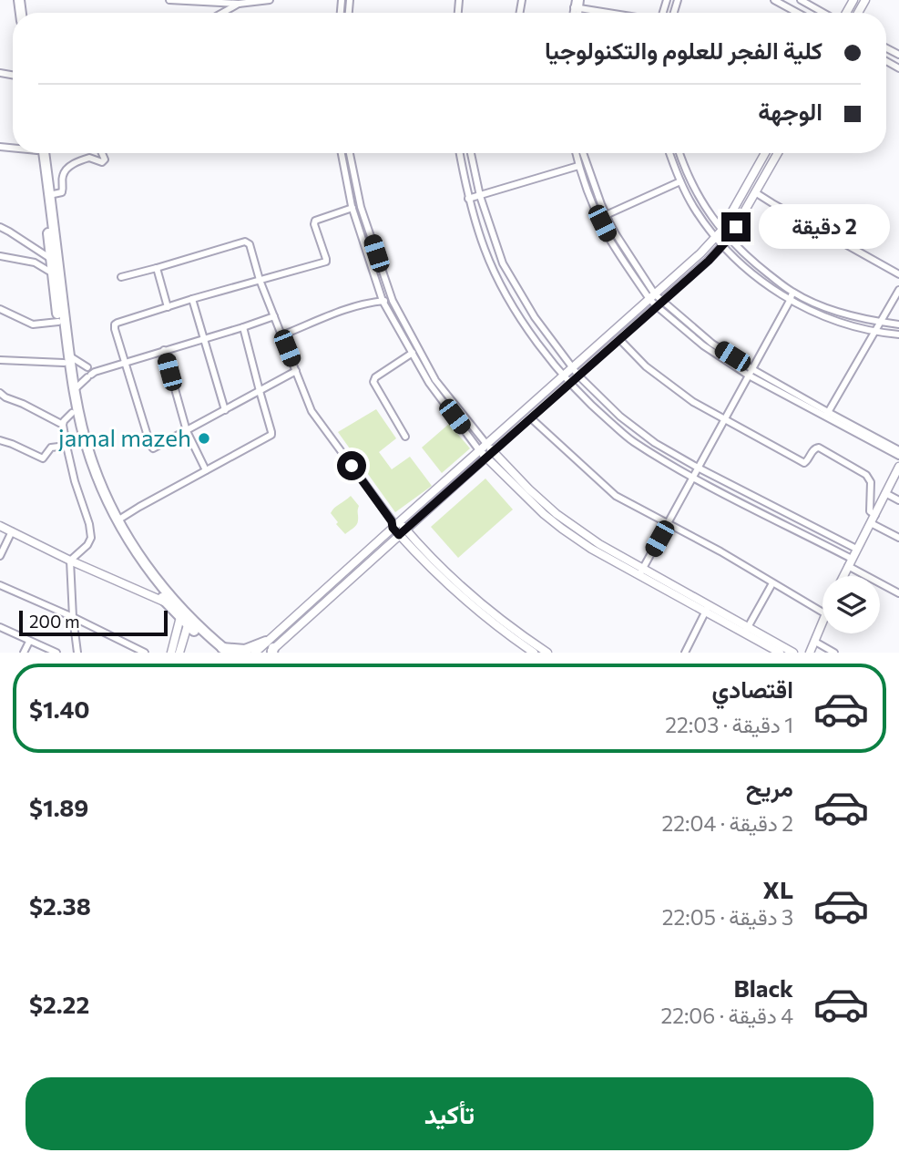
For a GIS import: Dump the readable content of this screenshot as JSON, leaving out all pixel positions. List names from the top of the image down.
{
  "places": ["jamal mazeh"],
  "scale_bar": "200 m",
  "page": {
    "banner": ["كلية الفجر للعلوم والتكنولوجيا", "الوجهة"],
    "bubble": "2 دقيقة",
    "scale": "200 m",
    "list": [
      {
        "name": "اقتصادي",
        "note": "1 دقيقة · 22:03",
        "value": "$1.40"
      },
      {
        "name": "مريح",
        "note": "2 دقيقة · 22:04",
        "value": "$1.89"
      },
      {
        "name": "XL",
        "note": "3 دقيقة · 22:05",
        "value": "$2.38"
      },
      {
        "name": "Black",
        "note": "4 دقيقة · 22:06",
        "value": "$2.22"
      }
    ],
    "buttons": "تأكيد"
  }
}
